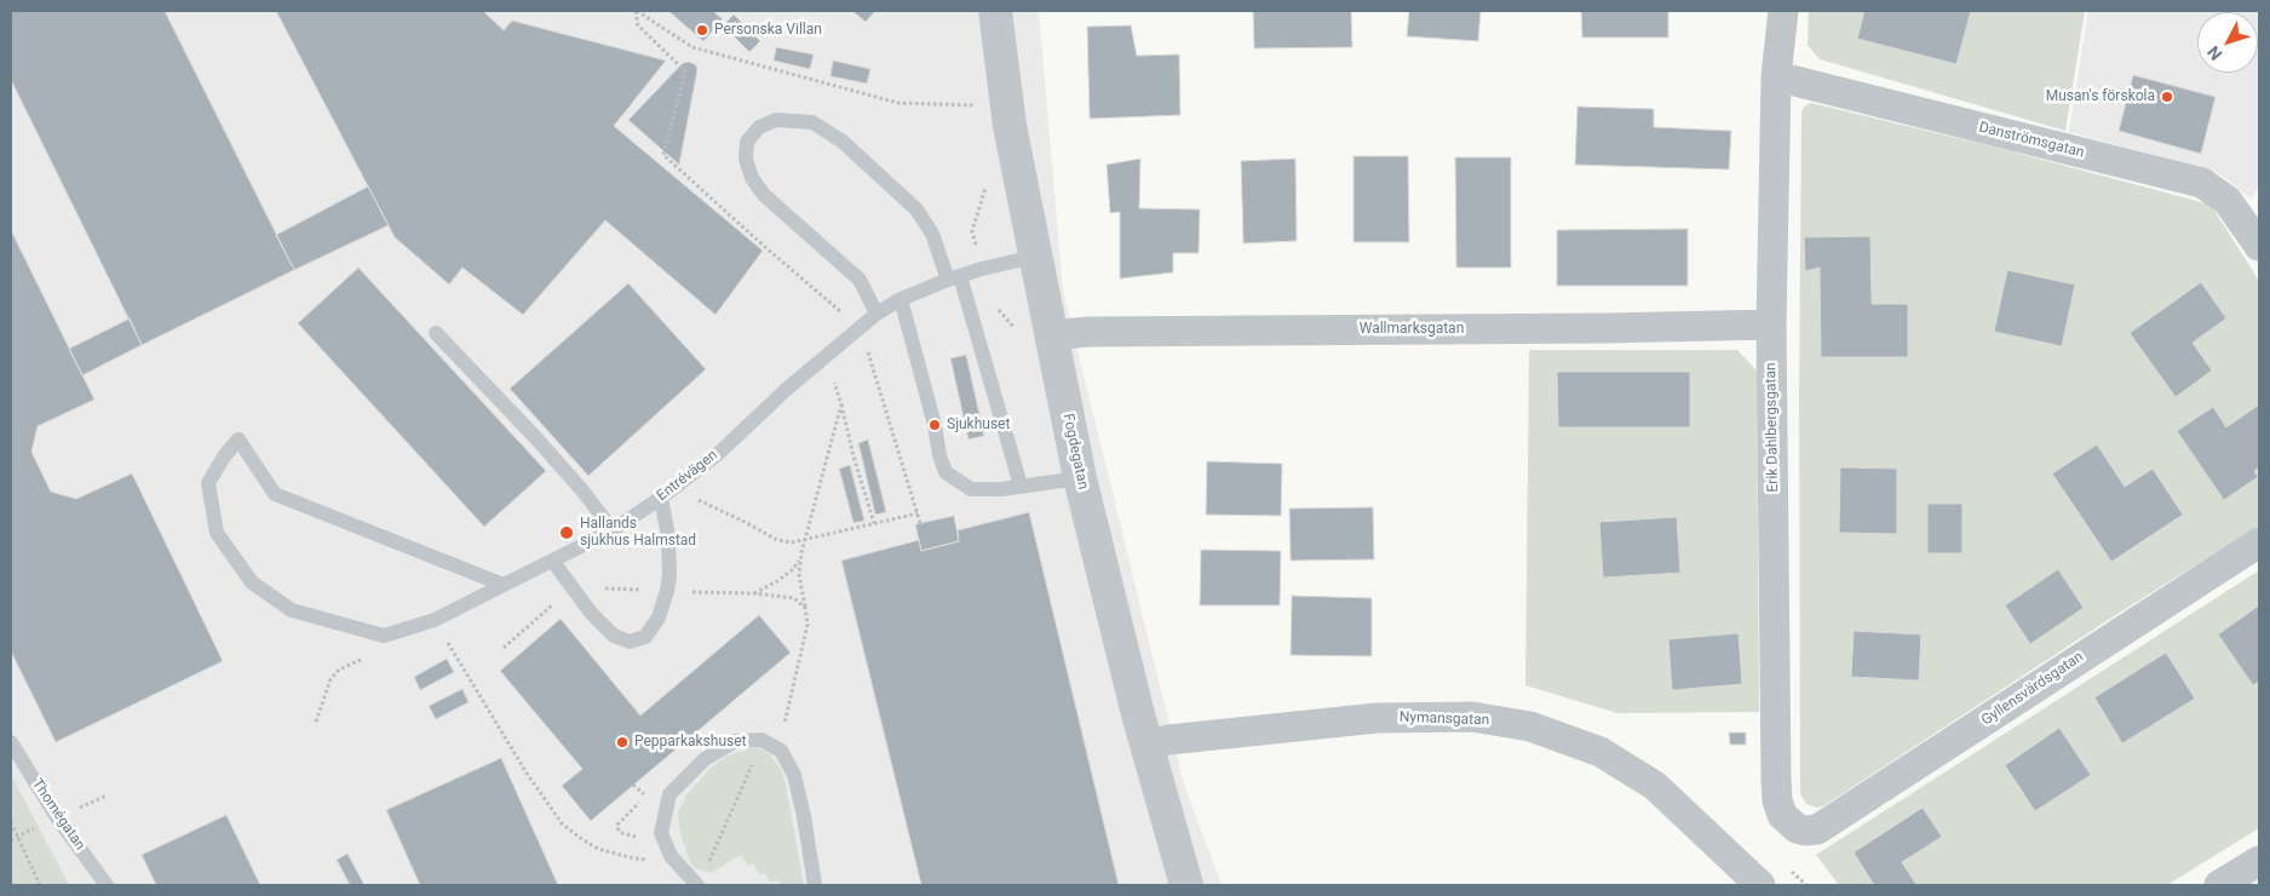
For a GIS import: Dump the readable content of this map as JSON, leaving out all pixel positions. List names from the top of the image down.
{
  "streets": {
    "street": [
      "Danströmsgatan",
      "Wallmarksgatan",
      "Erik Dahlbergsgatan",
      "Fogdegatan",
      "Gyllensvärdsgatan",
      "Nymansgatan"
    ],
    "lane": ["Entrévägen", "Thomégatan"]
  },
  "crossings": [
    ["Danströmsgatan", "Erik Dahlbergsgatan"],
    ["Wallmarksgatan", "Erik Dahlbergsgatan"],
    ["Wallmarksgatan", "Fogdegatan"],
    ["Erik Dahlbergsgatan", "Gyllensvärdsgatan"],
    ["Fogdegatan", "Entrévägen"],
    ["Fogdegatan", "Nymansgatan"]
  ],
  "places": [
    "Personska Villan",
    "Musan's förskola",
    "Sjukhuset",
    "Hallands sjukhus Halmstad",
    "Pepparkakshuset"
  ],
  "north": "bottom left"
}
